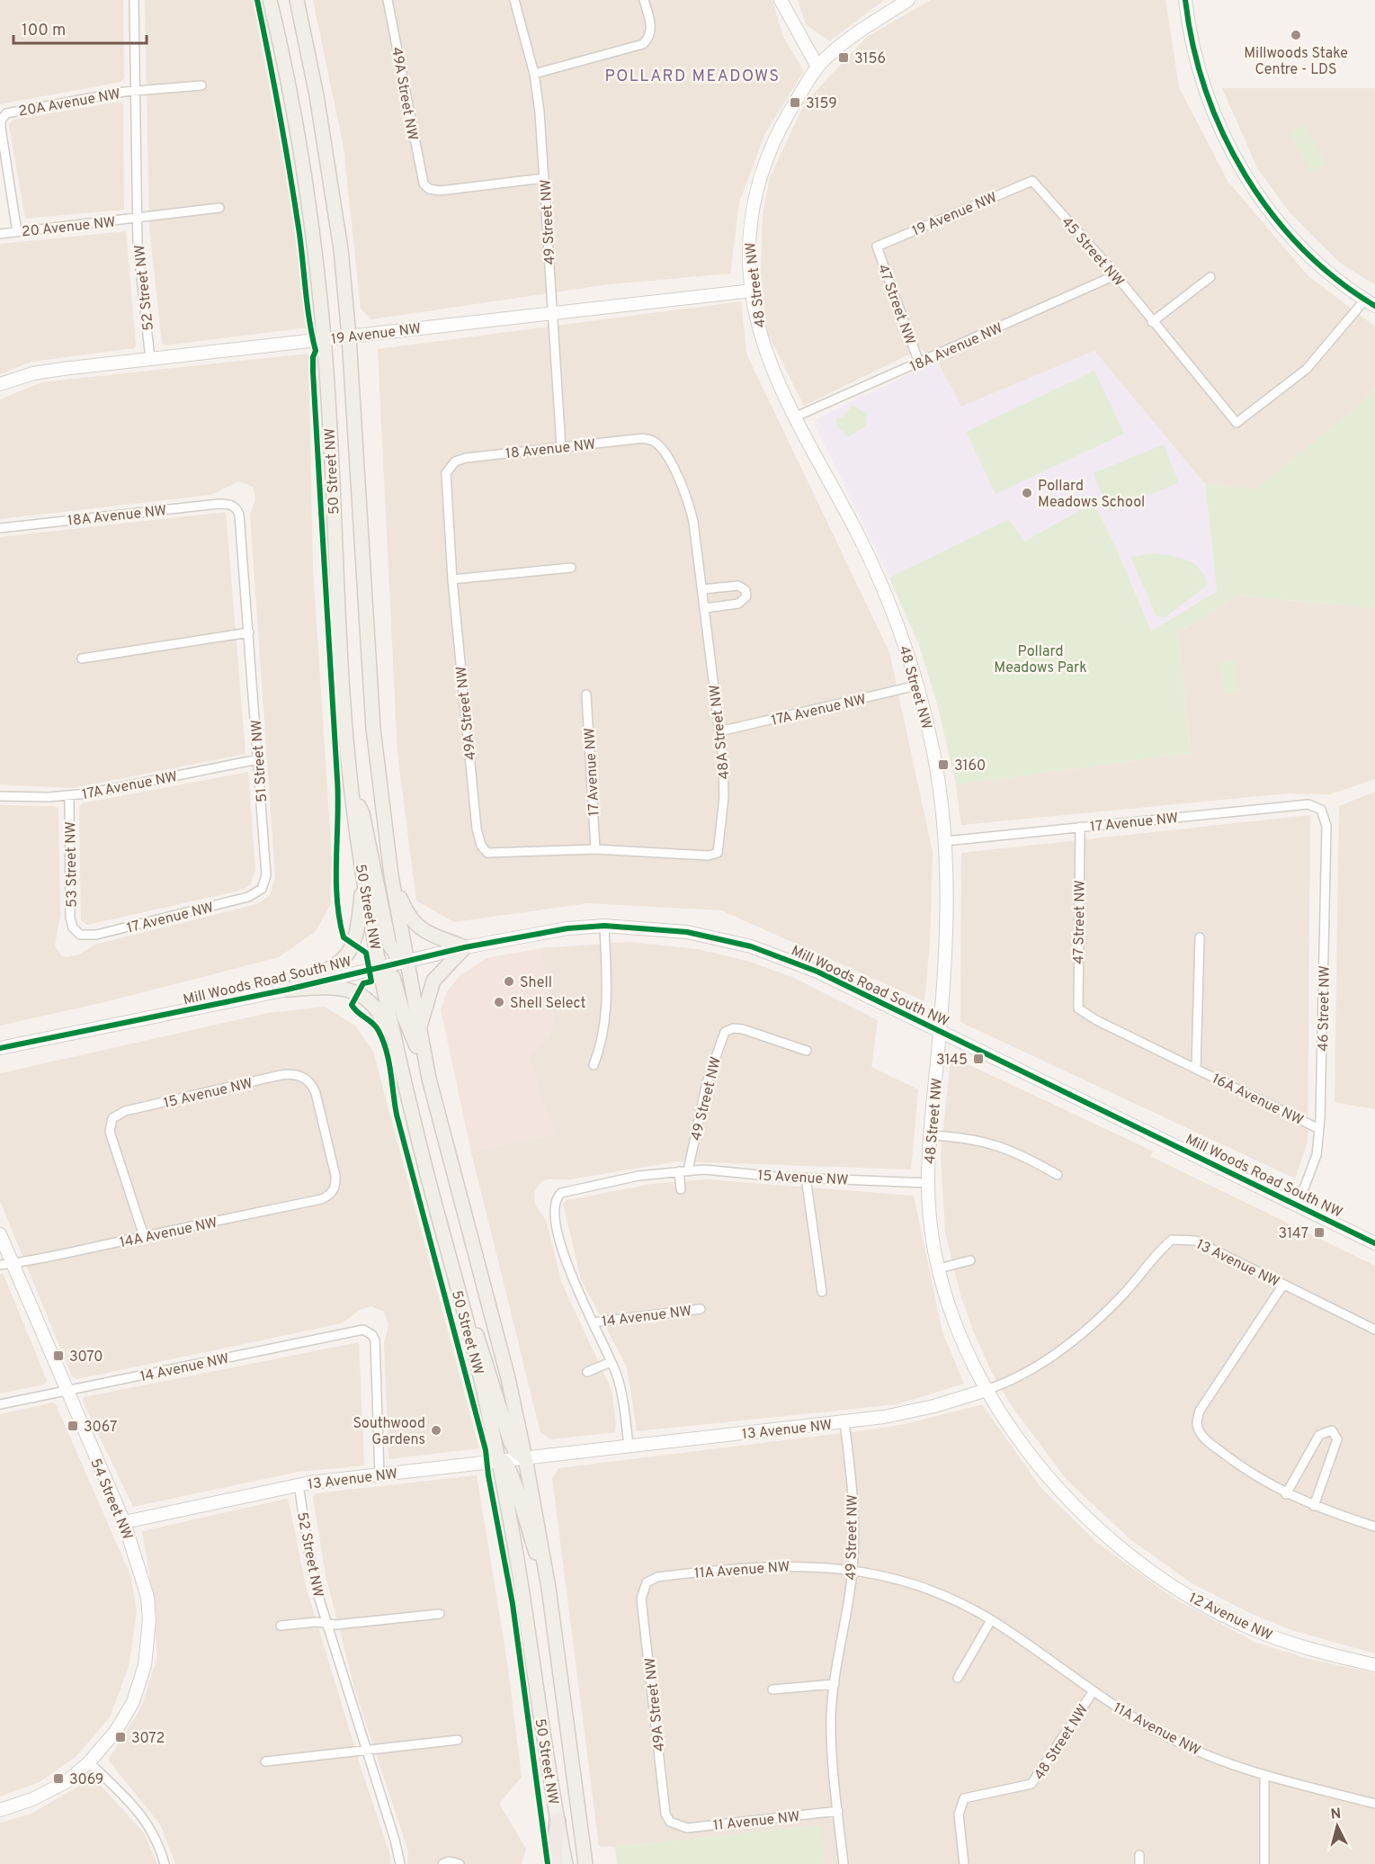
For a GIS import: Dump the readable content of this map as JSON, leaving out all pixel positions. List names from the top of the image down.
{
  "streets": {
    "main road": ["50 Street NW"],
    "street": [
      "49A Street NW",
      "20A Avenue NW",
      "19 Avenue NW",
      "49 Street NW",
      "20 Avenue NW",
      "45 Street NW",
      "48 Street NW",
      "52 Street NW",
      "47 Street NW",
      "18A Avenue NW",
      "18 Avenue NW",
      "17A Avenue NW",
      "48A Street NW",
      "51 Street NW",
      "17 Avenue NW",
      "53 Street NW",
      "Mill Woods Road South NW",
      "46 Street NW",
      "15 Avenue NW",
      "16A Avenue NW",
      "14A Avenue NW",
      "13 Avenue NW",
      "14 Avenue NW",
      "54 Street NW",
      "11A Avenue NW",
      "12 Avenue NW",
      "11 Avenue NW"
    ]
  },
  "crossings": [
    ["49A Street NW", "49 Street NW"],
    ["49A Street NW", "18 Avenue NW"],
    ["49A Street NW", "48A Street NW"],
    ["49A Street NW", "17 Avenue NW"],
    ["49A Street NW", "11A Avenue NW"],
    ["49A Street NW", "11 Avenue NW"],
    ["20A Avenue NW", "20 Avenue NW"],
    ["20A Avenue NW", "52 Street NW"],
    ["19 Avenue NW", "49 Street NW"],
    ["19 Avenue NW", "45 Street NW"],
    ["19 Avenue NW", "48 Street NW"],
    ["19 Avenue NW", "52 Street NW"],
    ["19 Avenue NW", "47 Street NW"],
    ["19 Avenue NW", "50 Street NW"],
    ["49 Street NW", "18 Avenue NW"],
    ["49 Street NW", "15 Avenue NW"],
    ["49 Street NW", "13 Avenue NW"],
    ["49 Street NW", "11A Avenue NW"],
    ["49 Street NW", "11 Avenue NW"],
    ["20 Avenue NW", "52 Street NW"],
    ["45 Street NW", "18A Avenue NW"],
    ["48 Street NW", "18A Avenue NW"],
    ["48 Street NW", "17A Avenue NW"],
    ["48 Street NW", "17 Avenue NW"],
    ["48 Street NW", "Mill Woods Road South NW"],
    ["48 Street NW", "15 Avenue NW"],
    ["48 Street NW", "13 Avenue NW"],
    ["48 Street NW", "11A Avenue NW"],
    ["48 Street NW", "12 Avenue NW"],
    ["52 Street NW", "13 Avenue NW"],
    ["47 Street NW", "18A Avenue NW"],
    ["47 Street NW", "17 Avenue NW"],
    ["47 Street NW", "16A Avenue NW"],
    ["18A Avenue NW", "51 Street NW"],
    ["18 Avenue NW", "48A Street NW"],
    ["50 Street NW", "Mill Woods Road South NW"],
    ["50 Street NW", "13 Avenue NW"],
    ["17A Avenue NW", "48A Street NW"],
    ["17A Avenue NW", "51 Street NW"],
    ["17A Avenue NW", "53 Street NW"],
    ["48A Street NW", "17 Avenue NW"],
    ["51 Street NW", "17 Avenue NW"],
    ["17 Avenue NW", "53 Street NW"],
    ["17 Avenue NW", "46 Street NW"],
    ["Mill Woods Road South NW", "46 Street NW"],
    ["46 Street NW", "16A Avenue NW"],
    ["15 Avenue NW", "14A Avenue NW"],
    ["15 Avenue NW", "14 Avenue NW"],
    ["14A Avenue NW", "54 Street NW"],
    ["13 Avenue NW", "14 Avenue NW"],
    ["13 Avenue NW", "54 Street NW"],
    ["14 Avenue NW", "54 Street NW"]
  ],
  "districts": ["POLLARD MEADOWS"],
  "parks": ["Pollard Meadows Park"],
  "places": {
    "other": [
      "Millwoods Stake Centre - LDS",
      "Pollard Meadows School",
      "Shell",
      "Shell Select",
      "Southwood Gardens"
    ],
    "transit": [
      "3156",
      "3159",
      "3160",
      "3145",
      "3147",
      "3070",
      "3067",
      "3072",
      "3069"
    ]
  },
  "scale_bar": "100 m",
  "north": "top"
}
